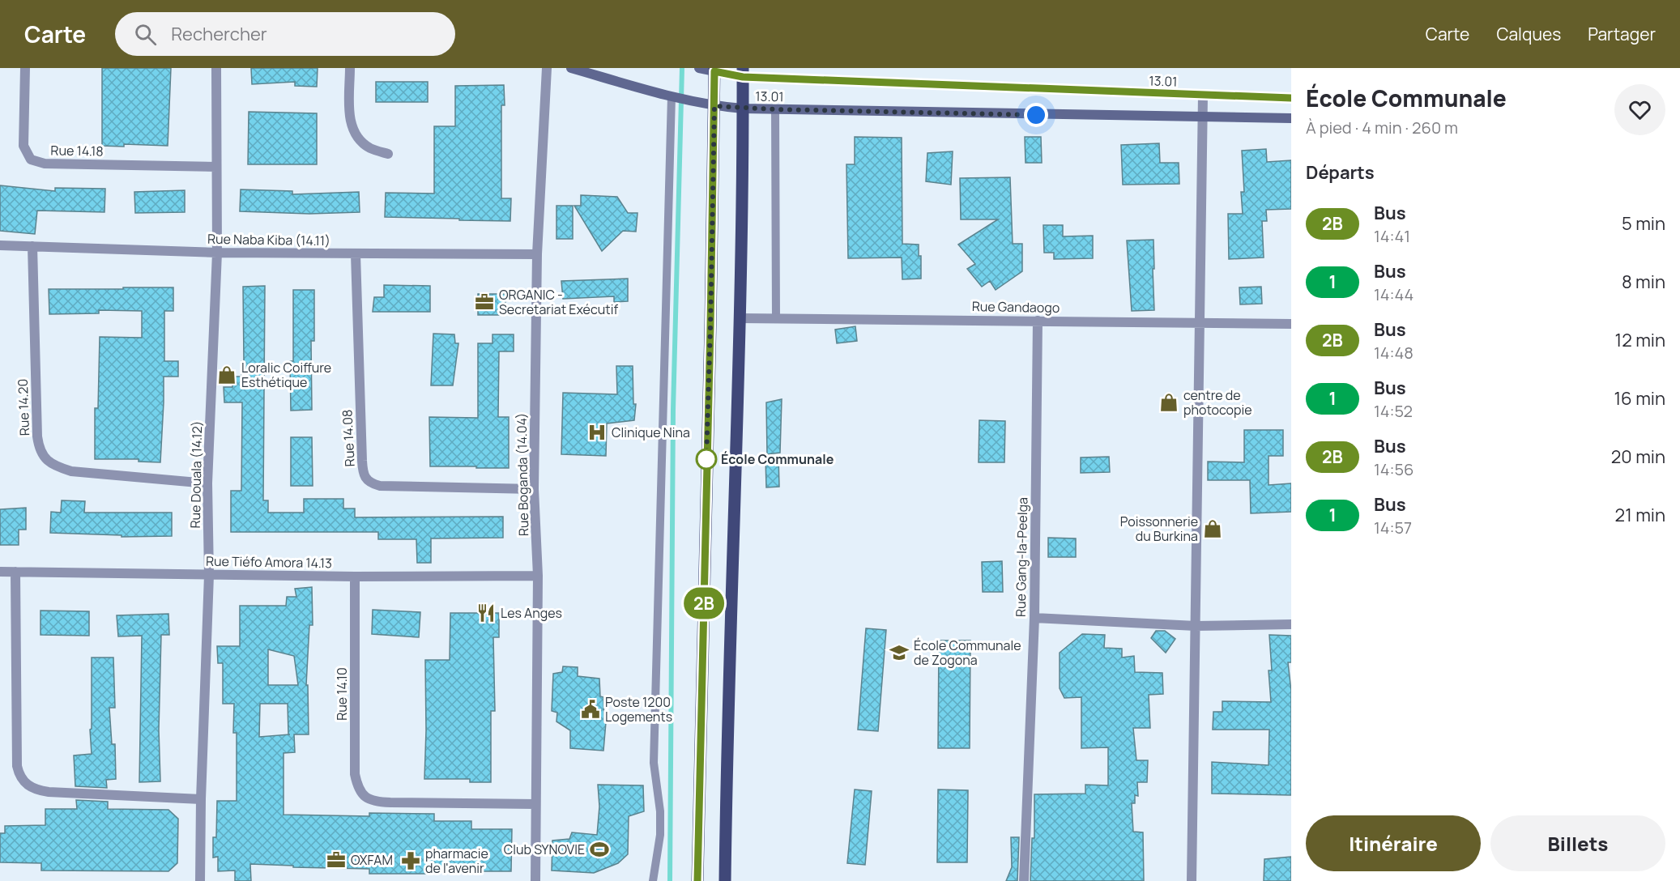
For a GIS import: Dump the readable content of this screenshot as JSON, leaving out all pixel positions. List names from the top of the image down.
{
  "streets": {
    "street": [
      "13.01",
      "Rue 14.18",
      "Rue Naba Kiba (14.11)",
      "Rue Gandaogo",
      "Rue 14.20",
      "Rue 14.08",
      "Rue Douala (14.12)",
      "Rue Boganda (14.04)",
      "Rue Gang-la-Peelga",
      "Rue Tiéfo Amora 14.13",
      "Rue 14.10"
    ]
  },
  "crossings": [
    ["Rue 14.18", "Rue Douala (14.12)"],
    ["Rue Naba Kiba (14.11)", "Rue 14.20"],
    ["Rue Naba Kiba (14.11)", "Rue 14.08"],
    ["Rue Naba Kiba (14.11)", "Rue Douala (14.12)"],
    ["Rue Naba Kiba (14.11)", "Rue Boganda (14.04)"],
    ["Rue Gandaogo", "Rue Gang-la-Peelga"],
    ["Rue 14.20", "Rue Douala (14.12)"],
    ["Rue 14.08", "Rue Boganda (14.04)"],
    ["Rue Douala (14.12)", "Rue Tiéfo Amora 14.13"],
    ["Rue Boganda (14.04)", "Rue Tiéfo Amora 14.13"],
    ["Rue Boganda (14.04)", "Rue 14.10"],
    ["Rue Tiéfo Amora 14.13", "Rue 14.10"]
  ],
  "places": {
    "office": ["ORGANIC - Secretariat Exécutif", "OXFAM"],
    "shop": ["Loralic Coiffure Esthétique", "centre de photocopie", "Poissonnerie du Burkina"],
    "hospital": ["Clinique Nina"],
    "other": ["École Communale"],
    "restaurant": ["Les Anges"],
    "school or university": ["École Communale de Zogona"],
    "public building": ["Poste 1200 Logements"],
    "sports": ["Club SYNOVIE"],
    "pharmacy": ["pharmacie de l'avenir"]
  },
  "lines": ["bus line 2B"],
  "page": {
    "header": "Carte",
    "search": "Rechercher",
    "nav": ["Carte", "Calques", "Partager"],
    "on_map": "2B",
    "heading": [
      ["École Communale", "À pied · 4 min · 260 m"],
      "Départs"
    ],
    "list": [
      {
        "mark": "2B",
        "name": "Bus",
        "note": "14:41",
        "value": "5 min"
      },
      {
        "mark": "1",
        "name": "Bus",
        "note": "14:44",
        "value": "8 min"
      },
      {
        "mark": "2B",
        "name": "Bus",
        "note": "14:48",
        "value": "12 min"
      },
      {
        "mark": "1",
        "name": "Bus",
        "note": "14:52",
        "value": "16 min"
      },
      {
        "mark": "2B",
        "name": "Bus",
        "note": "14:56",
        "value": "20 min"
      },
      {
        "mark": "1",
        "name": "Bus",
        "note": "14:57",
        "value": "21 min"
      }
    ],
    "buttons": ["Itinéraire", "Billets"]
  }
}
